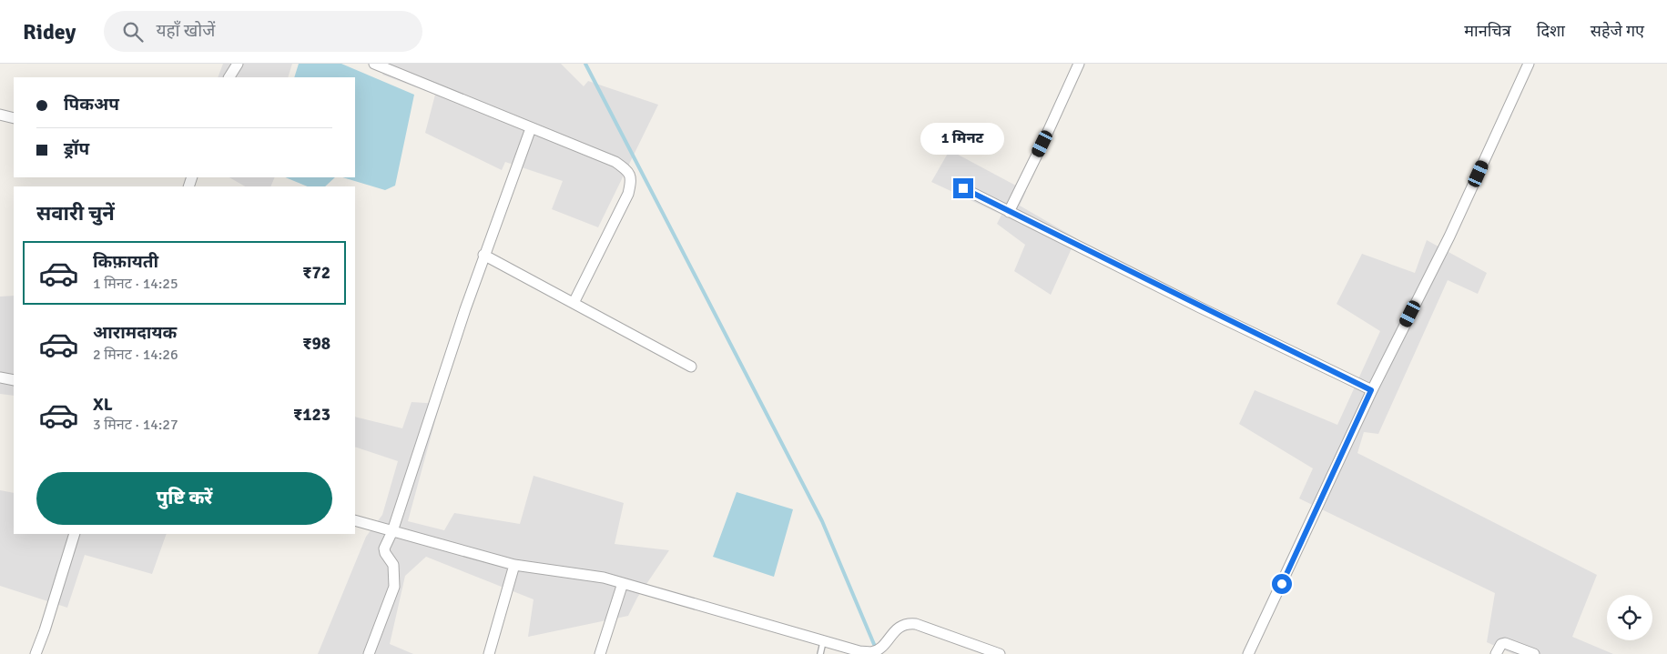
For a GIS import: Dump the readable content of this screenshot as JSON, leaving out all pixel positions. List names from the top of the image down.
{
  "page": {
    "header": "Ridey",
    "search": "यहाँ खोजें",
    "nav": ["मानचित्र", "दिशा", "सहेजे गए"],
    "banner": ["पिकअप", "ड्रॉप"],
    "bubble": "1 मिनट",
    "heading": "सवारी चुनें",
    "list": [
      {
        "name": "किफ़ायती",
        "note": "1 मिनट · 14:25",
        "value": "₹72"
      },
      {
        "name": "आरामदायक",
        "note": "2 मिनट · 14:26",
        "value": "₹98"
      },
      {
        "name": "XL",
        "note": "3 मिनट · 14:27",
        "value": "₹123"
      }
    ],
    "buttons": "पुष्टि करें"
  }
}
